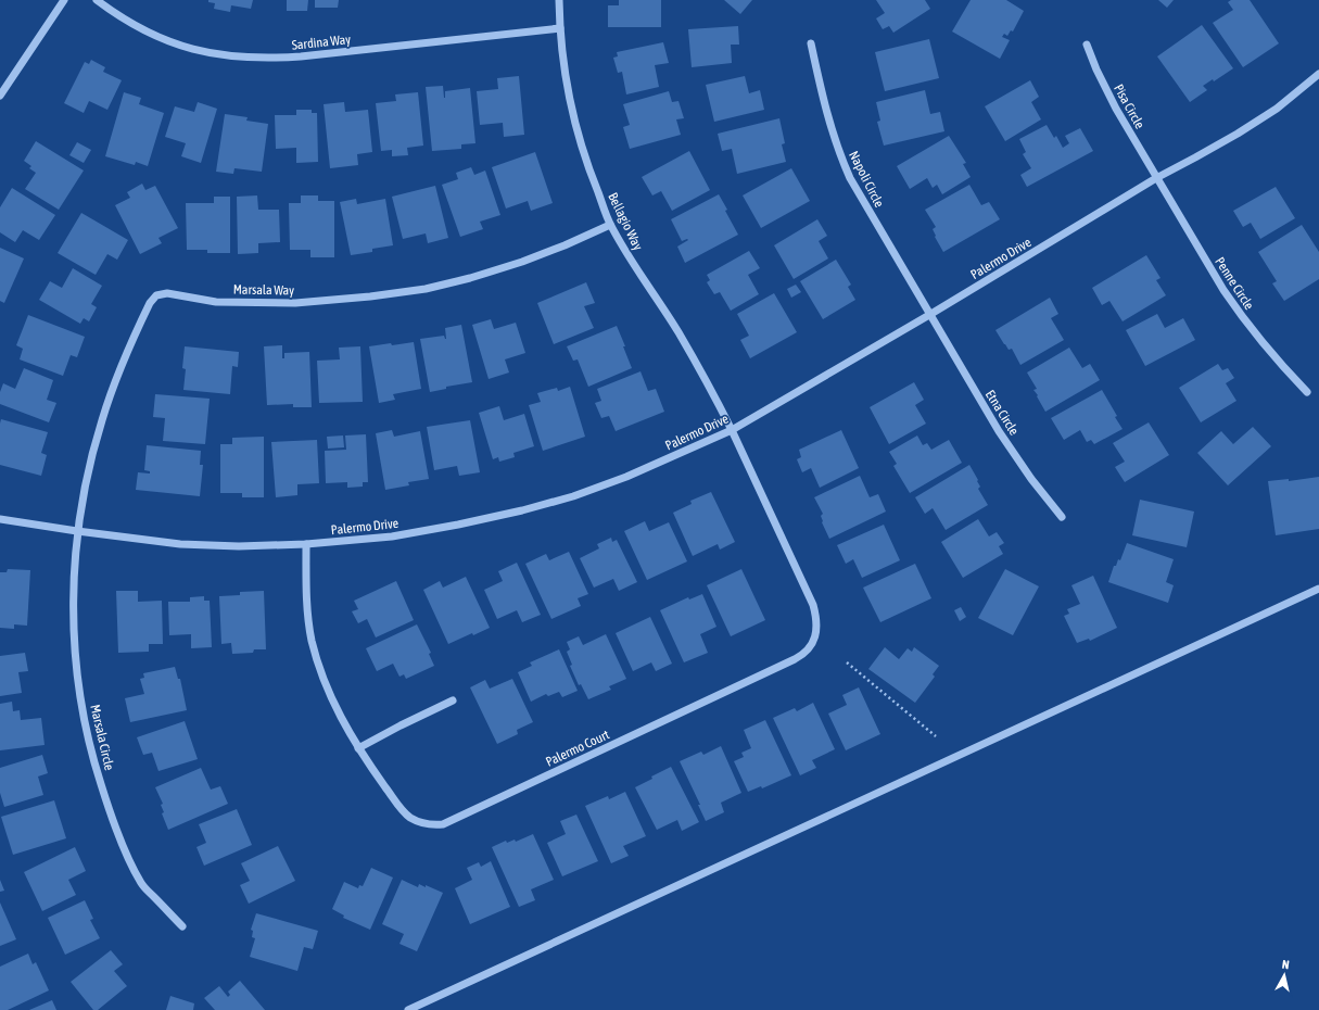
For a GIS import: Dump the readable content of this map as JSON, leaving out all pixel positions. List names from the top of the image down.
{
  "streets": {
    "street": [
      "Sardina Way",
      "Pisa Circle",
      "Napoli Circle",
      "Bellagio Way",
      "Palermo Drive",
      "Penne Circle",
      "Marsala Way",
      "Etna Circle",
      "Marsala Circle",
      "Palermo Court"
    ]
  },
  "crossings": [
    ["Sardina Way", "Bellagio Way"],
    ["Pisa Circle", "Palermo Drive"],
    ["Pisa Circle", "Penne Circle"],
    ["Napoli Circle", "Palermo Drive"],
    ["Napoli Circle", "Etna Circle"],
    ["Bellagio Way", "Palermo Drive"],
    ["Bellagio Way", "Marsala Way"],
    ["Bellagio Way", "Palermo Court"],
    ["Palermo Drive", "Penne Circle"],
    ["Palermo Drive", "Marsala Way"],
    ["Palermo Drive", "Etna Circle"],
    ["Palermo Drive", "Marsala Circle"],
    ["Palermo Drive", "Palermo Court"],
    ["Marsala Way", "Marsala Circle"]
  ],
  "north": "top"
}
